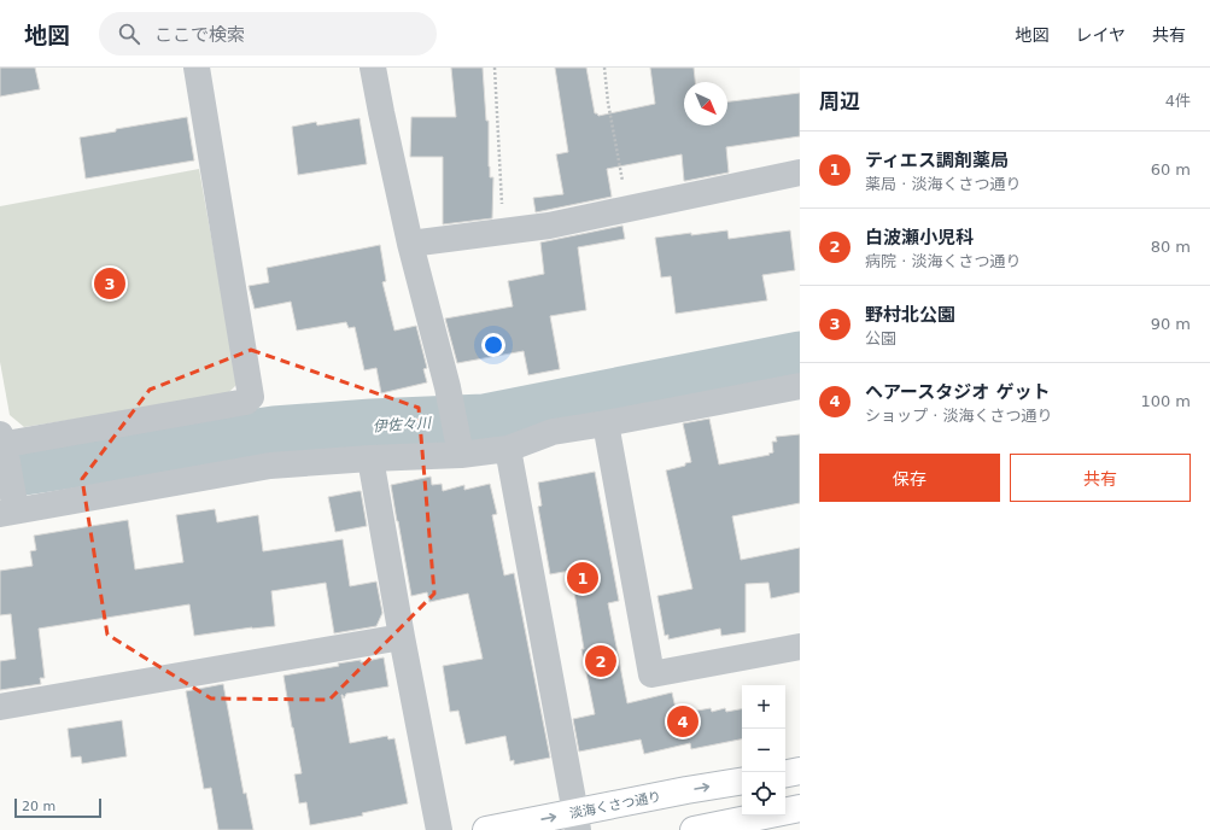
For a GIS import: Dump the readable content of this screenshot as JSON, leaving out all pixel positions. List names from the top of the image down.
{
  "streets": {
    "street": ["淡海くさつ通り"]
  },
  "one_way": ["淡海くさつ通り"],
  "water": ["伊佐々川"],
  "scale_bar": "20 m",
  "north": "bottom right",
  "page": {
    "header": "地図",
    "search": "ここで検索",
    "nav": ["地図", "レイヤ", "共有"],
    "heading": ["周辺", "4件"],
    "list": [
      {
        "mark": "1",
        "name": "ティエス調剤薬局",
        "note": "薬局 · 淡海くさつ通り",
        "value": "60 m"
      },
      {
        "mark": "2",
        "name": "白波瀬小児科",
        "note": "病院 · 淡海くさつ通り",
        "value": "80 m"
      },
      {
        "mark": "3",
        "name": "野村北公園",
        "note": "公園",
        "value": "90 m"
      },
      {
        "mark": "4",
        "name": "ヘアースタジオ ゲット",
        "note": "ショップ · 淡海くさつ通り",
        "value": "100 m"
      }
    ],
    "pins": [
      "3",
      "1",
      "2",
      "4"
    ],
    "buttons": ["保存", "共有"],
    "map_buttons": ["+", "−"],
    "scale": "20 m"
  }
}
